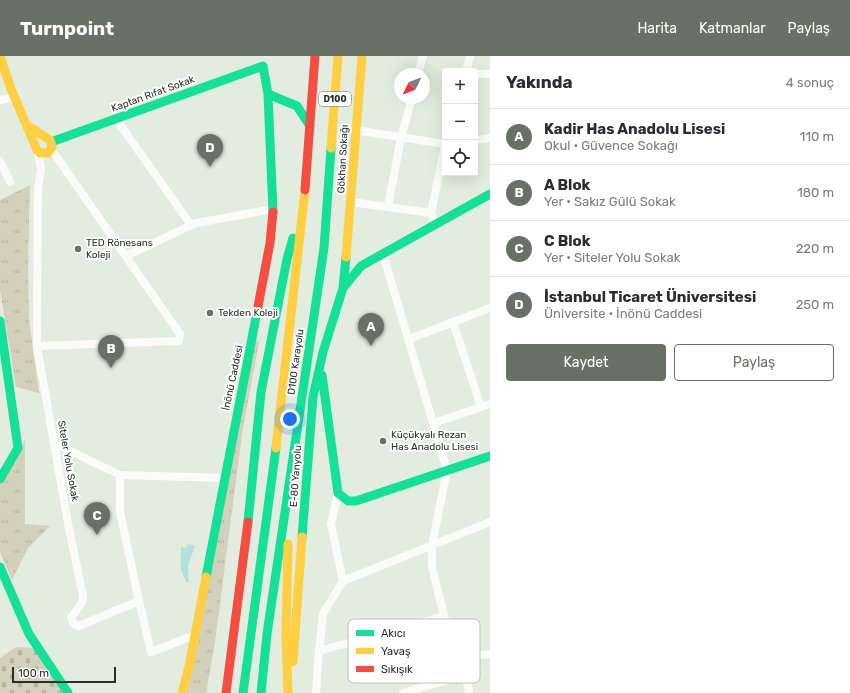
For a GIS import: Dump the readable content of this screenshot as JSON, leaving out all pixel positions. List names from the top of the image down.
{
  "streets": {
    "main road": [
      "Kaptan Rıfat Sokak",
      "D100",
      "Gökhan Sokağı",
      "D100 Karayolu",
      "İnönü Caddesi",
      "E-80 Yanyolu"
    ],
    "street": ["Siteler Yolu Sokak"]
  },
  "crossings": [
    ["Kaptan Rıfat Sokak", "İnönü Caddesi"],
    ["Kaptan Rıfat Sokak", "Siteler Yolu Sokak"],
    ["Gökhan Sokağı", "E-80 Yanyolu"]
  ],
  "places": ["TED Rönesans Koleji", "Tekden Koleji", "Küçükyalı Rezan Has Anadolu Lisesi"],
  "legend": ["Akıcı", "Yavaş", "Sıkışık"],
  "scale_bar": "100 m",
  "north": "bottom left",
  "page": {
    "header": "Turnpoint",
    "nav": ["Harita", "Katmanlar", "Paylaş"],
    "heading": ["Yakında", "4 sonuç"],
    "map_buttons": ["+", "−"],
    "list": [
      {
        "mark": "A",
        "name": "Kadir Has Anadolu Lisesi",
        "note": "Okul · Güvence Sokağı",
        "value": "110 m"
      },
      {
        "mark": "B",
        "name": "A Blok",
        "note": "Yer · Sakız Gülü Sokak",
        "value": "180 m"
      },
      {
        "mark": "C",
        "name": "C Blok",
        "note": "Yer · Siteler Yolu Sokak",
        "value": "220 m"
      },
      {
        "mark": "D",
        "name": "İstanbul Ticaret Üniversitesi",
        "note": "Üniversite · İnönü Caddesi",
        "value": "250 m"
      }
    ],
    "pins": [
      "D",
      "A",
      "B",
      "C"
    ],
    "buttons": ["Kaydet", "Paylaş"],
    "scale": "100 m"
  }
}
